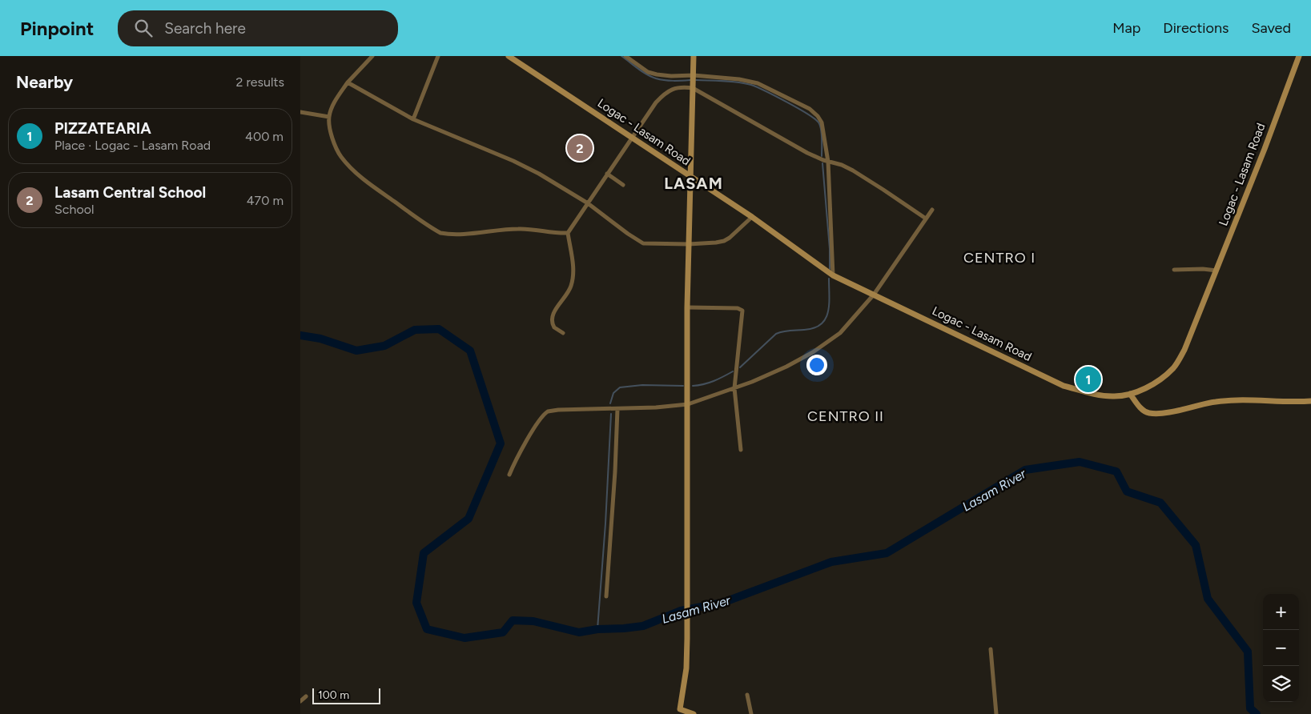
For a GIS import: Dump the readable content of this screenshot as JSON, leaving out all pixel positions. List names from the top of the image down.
{
  "streets": {
    "main road": ["Logac - Lasam Road"]
  },
  "districts": ["LASAM", "CENTRO I", "CENTRO II"],
  "water": ["Lasam River"],
  "scale_bar": "100 m",
  "page": {
    "header": "Pinpoint",
    "search": "Search here",
    "nav": ["Map", "Directions", "Saved"],
    "heading": ["Nearby", "2 results"],
    "list": [
      {
        "mark": "1",
        "name": "PIZZATEARIA",
        "note": "Place · Logac - Lasam Road",
        "value": "400 m"
      },
      {
        "mark": "2",
        "name": "Lasam Central School",
        "note": "School",
        "value": "470 m"
      }
    ],
    "pins": ["2", "1"],
    "map_buttons": ["+", "−"],
    "scale": "100 m"
  }
}
